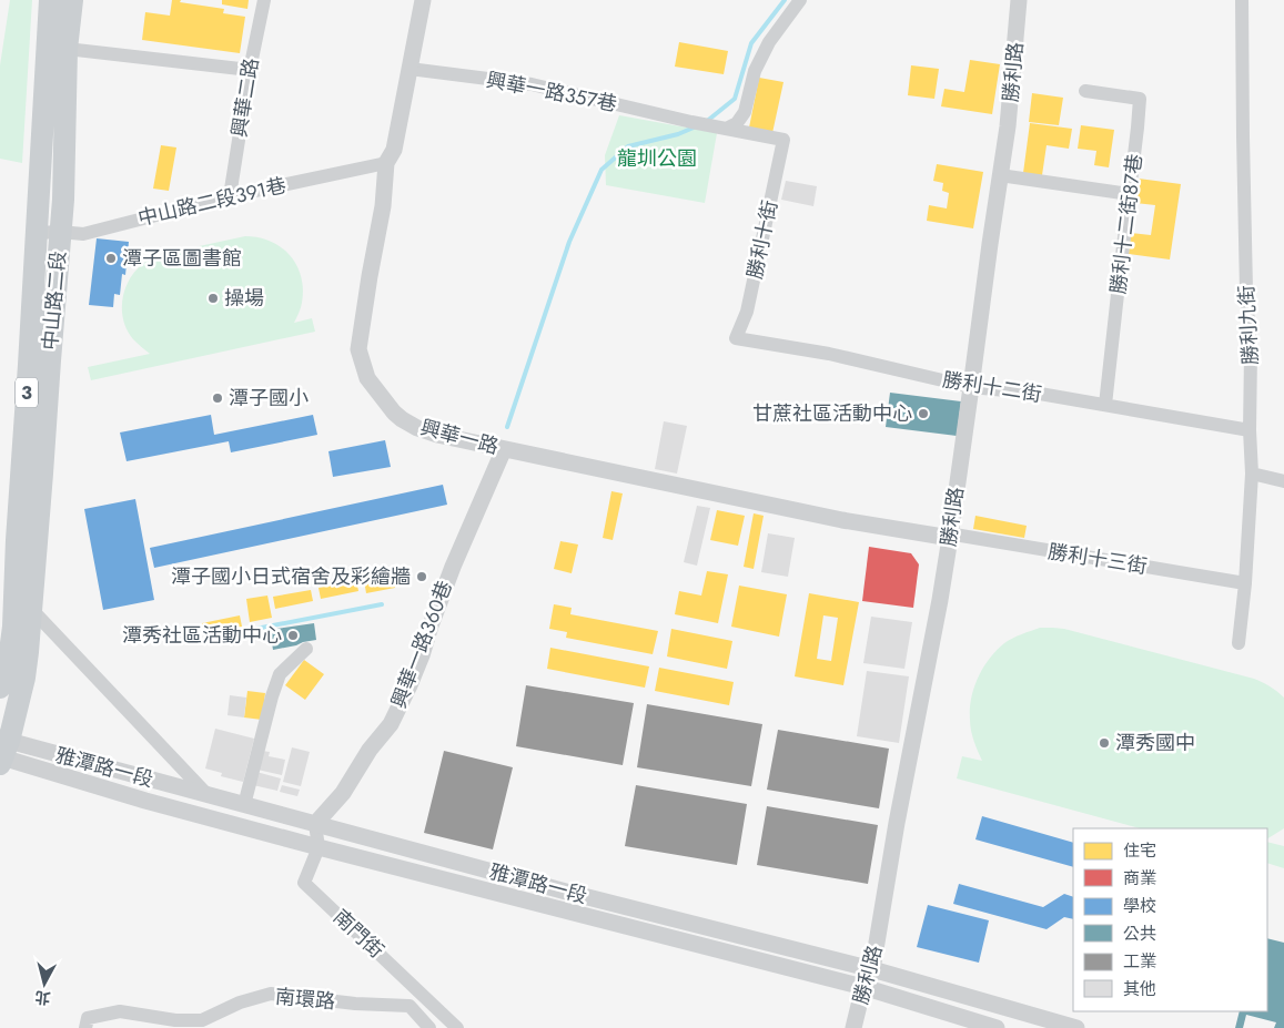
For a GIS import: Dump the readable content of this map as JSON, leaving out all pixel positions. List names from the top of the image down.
{
  "streets": {
    "main road": ["中山路二段", "3"],
    "street": [
      "勝利路",
      "興華一路357巷",
      "興華二路",
      "中山路二段391巷",
      "勝利十二街87巷",
      "勝利十街",
      "勝利九街",
      "勝利十二街",
      "興華一路",
      "勝利十三街",
      "興華一路360巷",
      "雅潭路一段",
      "南門街",
      "南環路"
    ]
  },
  "crossings": [
    ["勝利路", "勝利十二街"],
    ["勝利路", "興華一路"],
    ["勝利路", "勝利十三街"],
    ["勝利路", "雅潭路一段"],
    ["興華一路357巷", "勝利十街"],
    ["興華一路357巷", "興華一路"],
    ["興華二路", "中山路二段391巷"],
    ["中山路二段391巷", "中山路二段"],
    ["中山路二段391巷", "興華一路"],
    ["勝利十二街87巷", "勝利十二街"],
    ["勝利十街", "勝利十二街"],
    ["中山路二段", "雅潭路一段"],
    ["勝利九街", "勝利十二街"],
    ["勝利九街", "勝利十三街"],
    ["興華一路", "勝利十三街"],
    ["興華一路", "興華一路360巷"],
    ["興華一路360巷", "雅潭路一段"],
    ["雅潭路一段", "南門街"]
  ],
  "parks": ["龍圳公園"],
  "places": [
    "潭子區圖書館",
    "操場",
    "潭子國小",
    "甘蔗社區活動中心",
    "潭子國小日式宿舍及彩繪牆",
    "潭秀社區活動中心",
    "潭秀國中"
  ],
  "legend": [
    "住宅",
    "商業",
    "學校",
    "公共",
    "工業",
    "其他"
  ],
  "north": "bottom"
}
